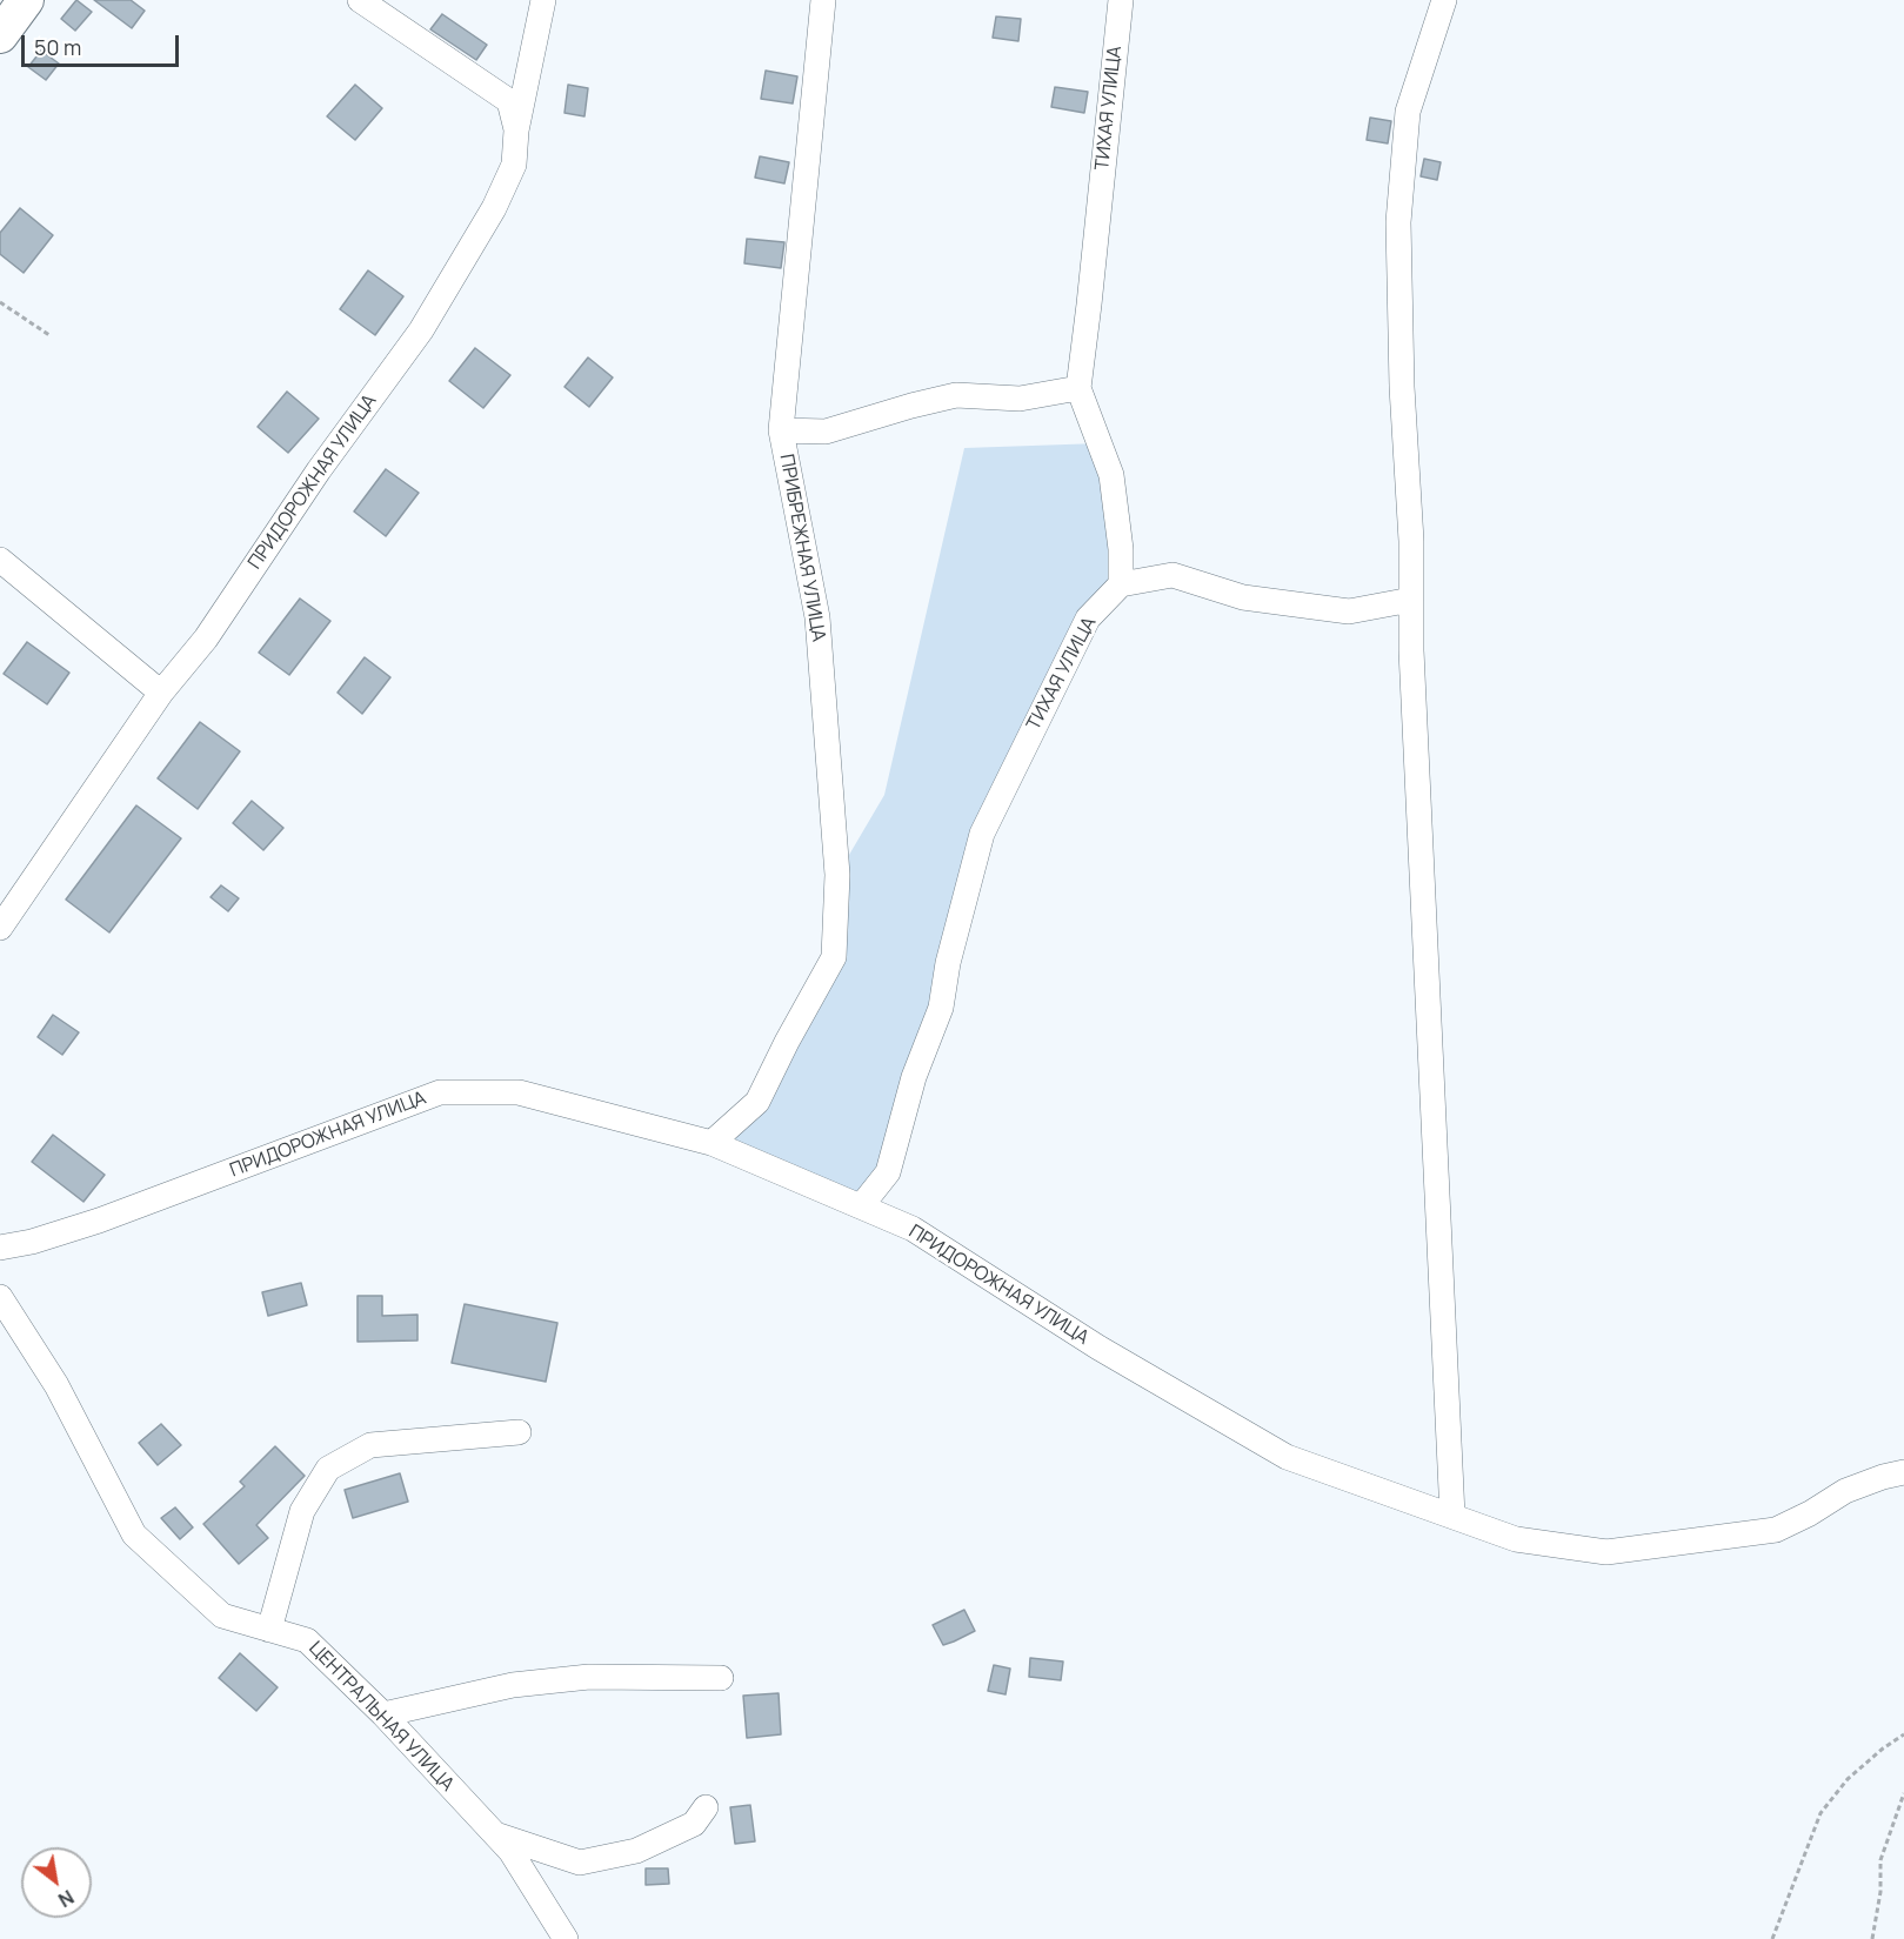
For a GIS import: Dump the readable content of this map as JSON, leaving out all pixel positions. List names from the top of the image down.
{
  "streets": {
    "street": [
      "ТИХАЯ УЛИЦА",
      "ПРИДОРОЖНАЯ УЛИЦА",
      "ПРИБРЕЖНАЯ УЛИЦА",
      "ЦЕНТРАЛЬНАЯ УЛИЦА"
    ]
  },
  "crossings": [
    ["ТИХАЯ УЛИЦА", "ПРИДОРОЖНАЯ УЛИЦА"],
    ["ПРИДОРОЖНАЯ УЛИЦА", "ПРИБРЕЖНАЯ УЛИЦА"]
  ],
  "scale_bar": "50 m",
  "north": "bottom right"
}
